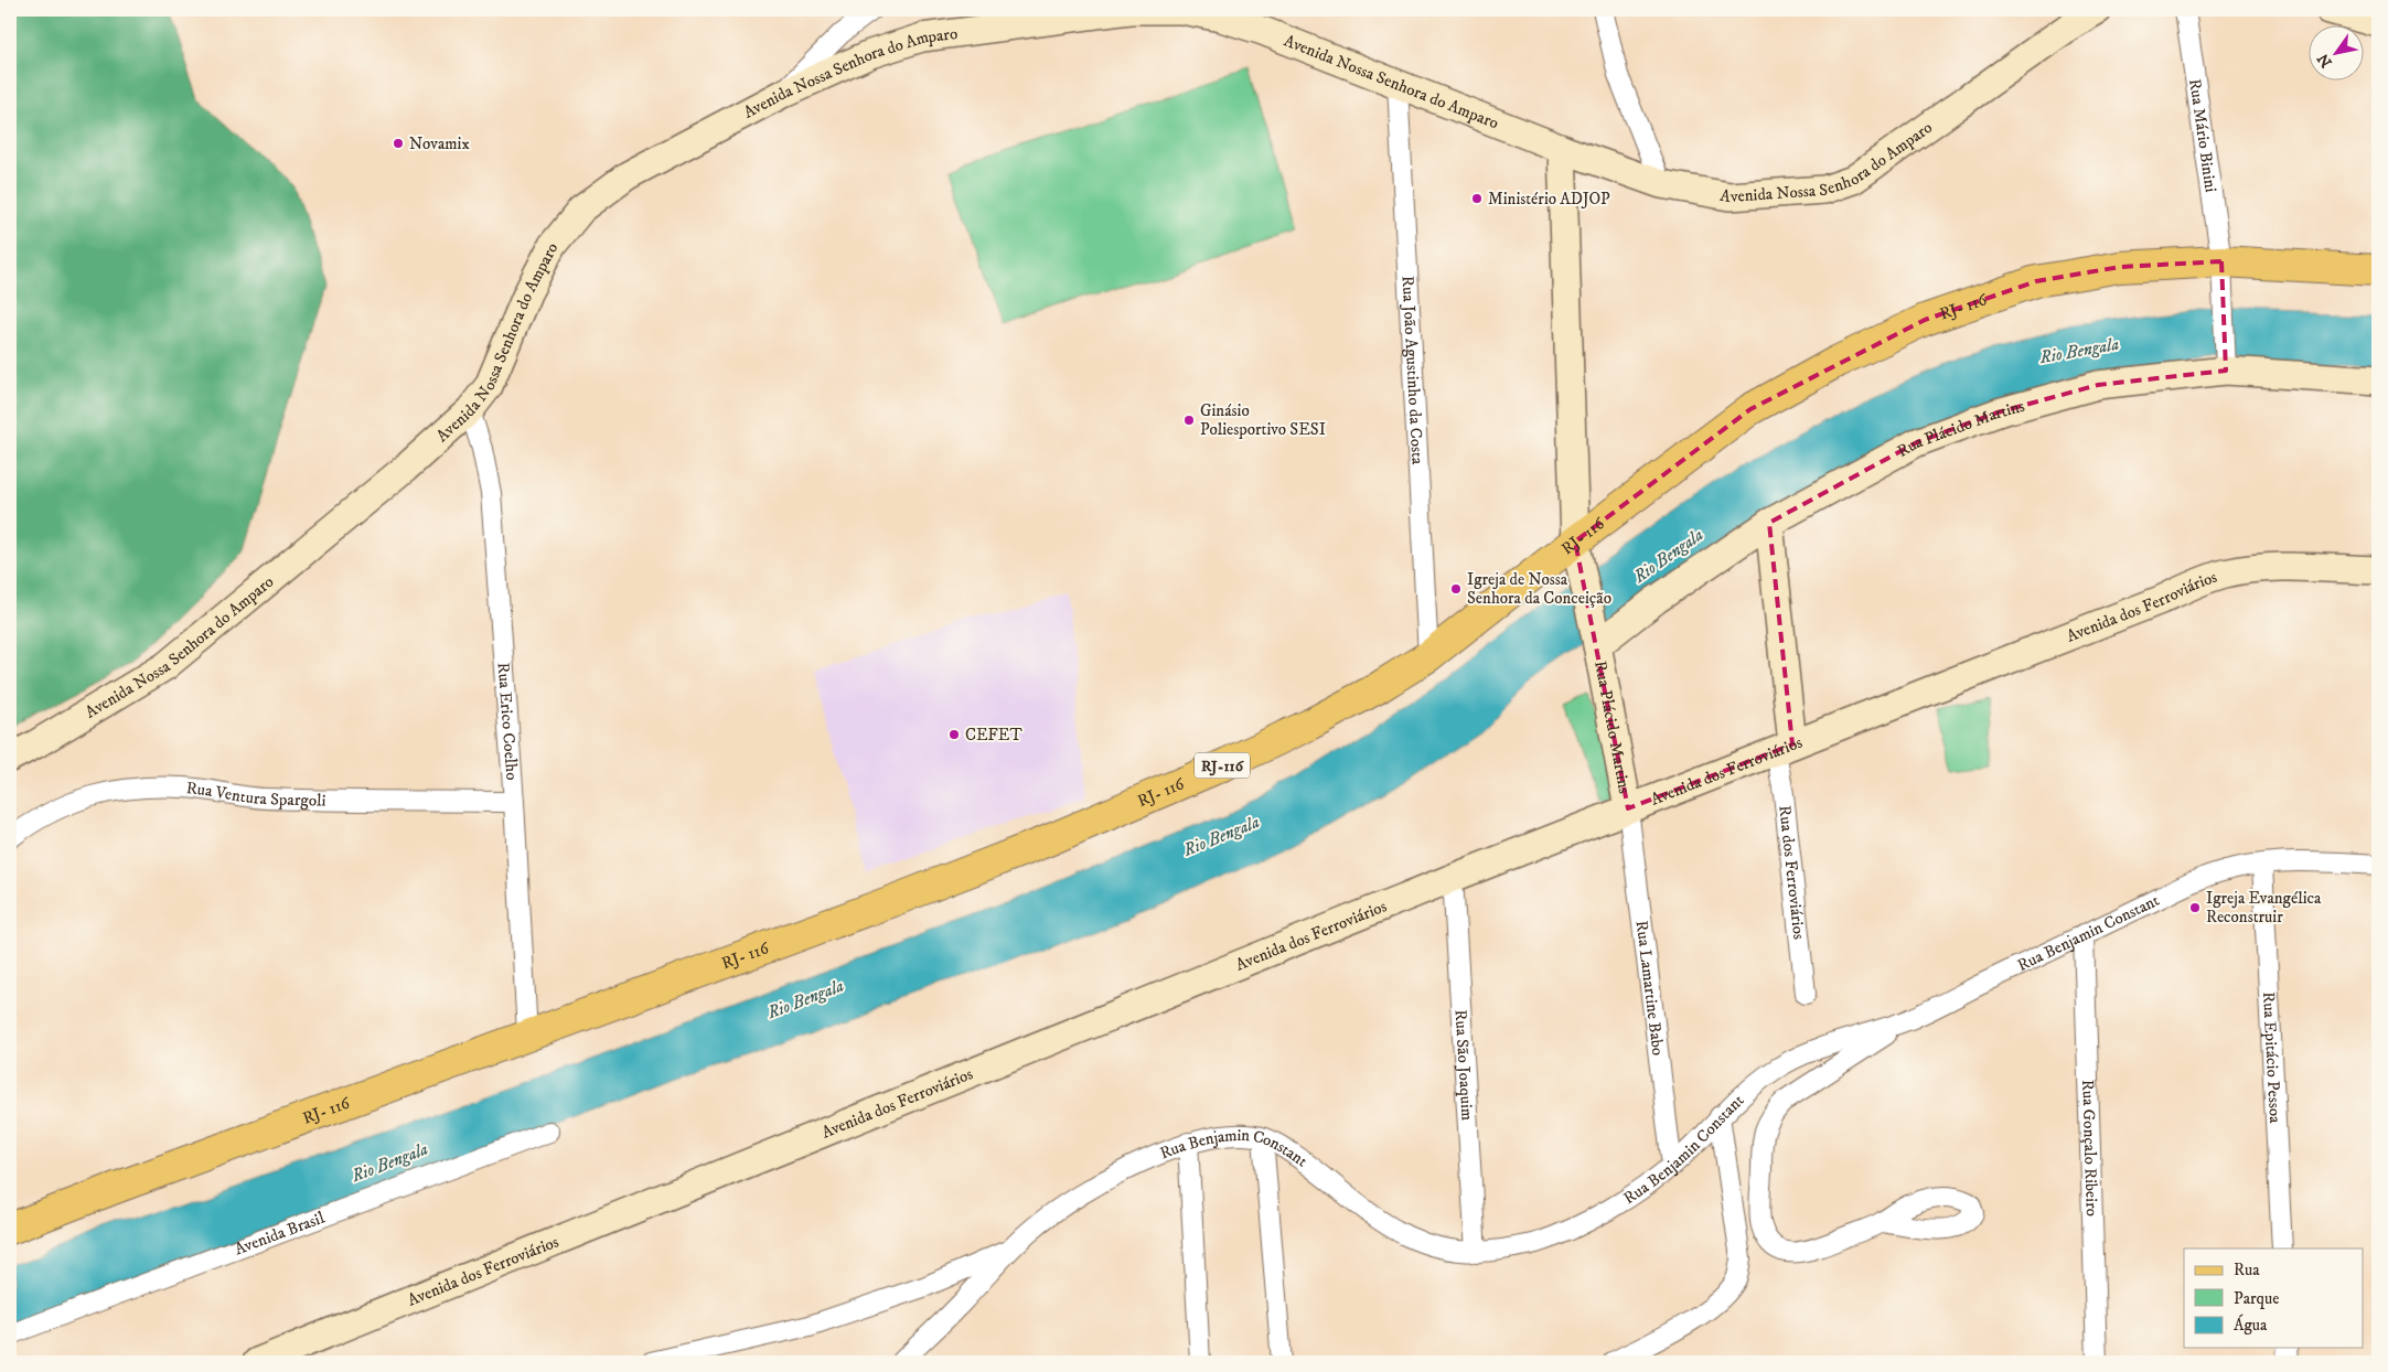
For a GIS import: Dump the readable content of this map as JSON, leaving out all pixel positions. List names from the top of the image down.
{
  "streets": {
    "main road": [
      "Avenida Nossa Senhora do Amparo",
      "RJ- 116",
      "Rua Plácido Martins",
      "Avenida dos Ferroviários",
      "RJ-116"
    ],
    "street": [
      "Rua Mário Binini",
      "Rua João Agustinho da Costa",
      "Rua Erico Coelho",
      "Rua Ventura Spargoli",
      "Rua dos Ferroviários",
      "Rua Benjamin Constant",
      "Rua Lamartine Babo",
      "Rua Epitácio Pessoa",
      "Rua São Joaquim",
      "Rua Gonçalo Ribeiro",
      "Avenida Brasil"
    ]
  },
  "crossings": [
    ["Avenida Nossa Senhora do Amparo", "Rua João Agustinho da Costa"],
    ["Avenida Nossa Senhora do Amparo", "Rua Plácido Martins"],
    ["Avenida Nossa Senhora do Amparo", "Rua Erico Coelho"],
    ["Rua Mário Binini", "RJ- 116"],
    ["Rua Mário Binini", "Rua Plácido Martins"],
    ["RJ- 116", "Rua João Agustinho da Costa"],
    ["RJ- 116", "Rua Plácido Martins"],
    ["RJ- 116", "Rua Erico Coelho"],
    ["Rua Plácido Martins", "Avenida dos Ferroviários"],
    ["Rua Plácido Martins", "Rua Lamartine Babo"],
    ["Avenida dos Ferroviários", "Rua dos Ferroviários"],
    ["Avenida dos Ferroviários", "Rua Lamartine Babo"],
    ["Avenida dos Ferroviários", "Rua São Joaquim"],
    ["Rua Erico Coelho", "Rua Ventura Spargoli"],
    ["Rua Benjamin Constant", "Rua Lamartine Babo"],
    ["Rua Benjamin Constant", "Rua Epitácio Pessoa"],
    ["Rua Benjamin Constant", "Rua São Joaquim"],
    ["Rua Benjamin Constant", "Rua Gonçalo Ribeiro"]
  ],
  "water": ["Rio Bengala"],
  "places": [
    "Novamix",
    "Ministério ADJOP",
    "Ginásio Poliesportivo SESI",
    "Igreja de Nossa Senhora da Conceição",
    "CEFET",
    "Igreja Evangélica Reconstruir"
  ],
  "legend": ["Rua", "Parque", "Água"],
  "north": "bottom left"
}
